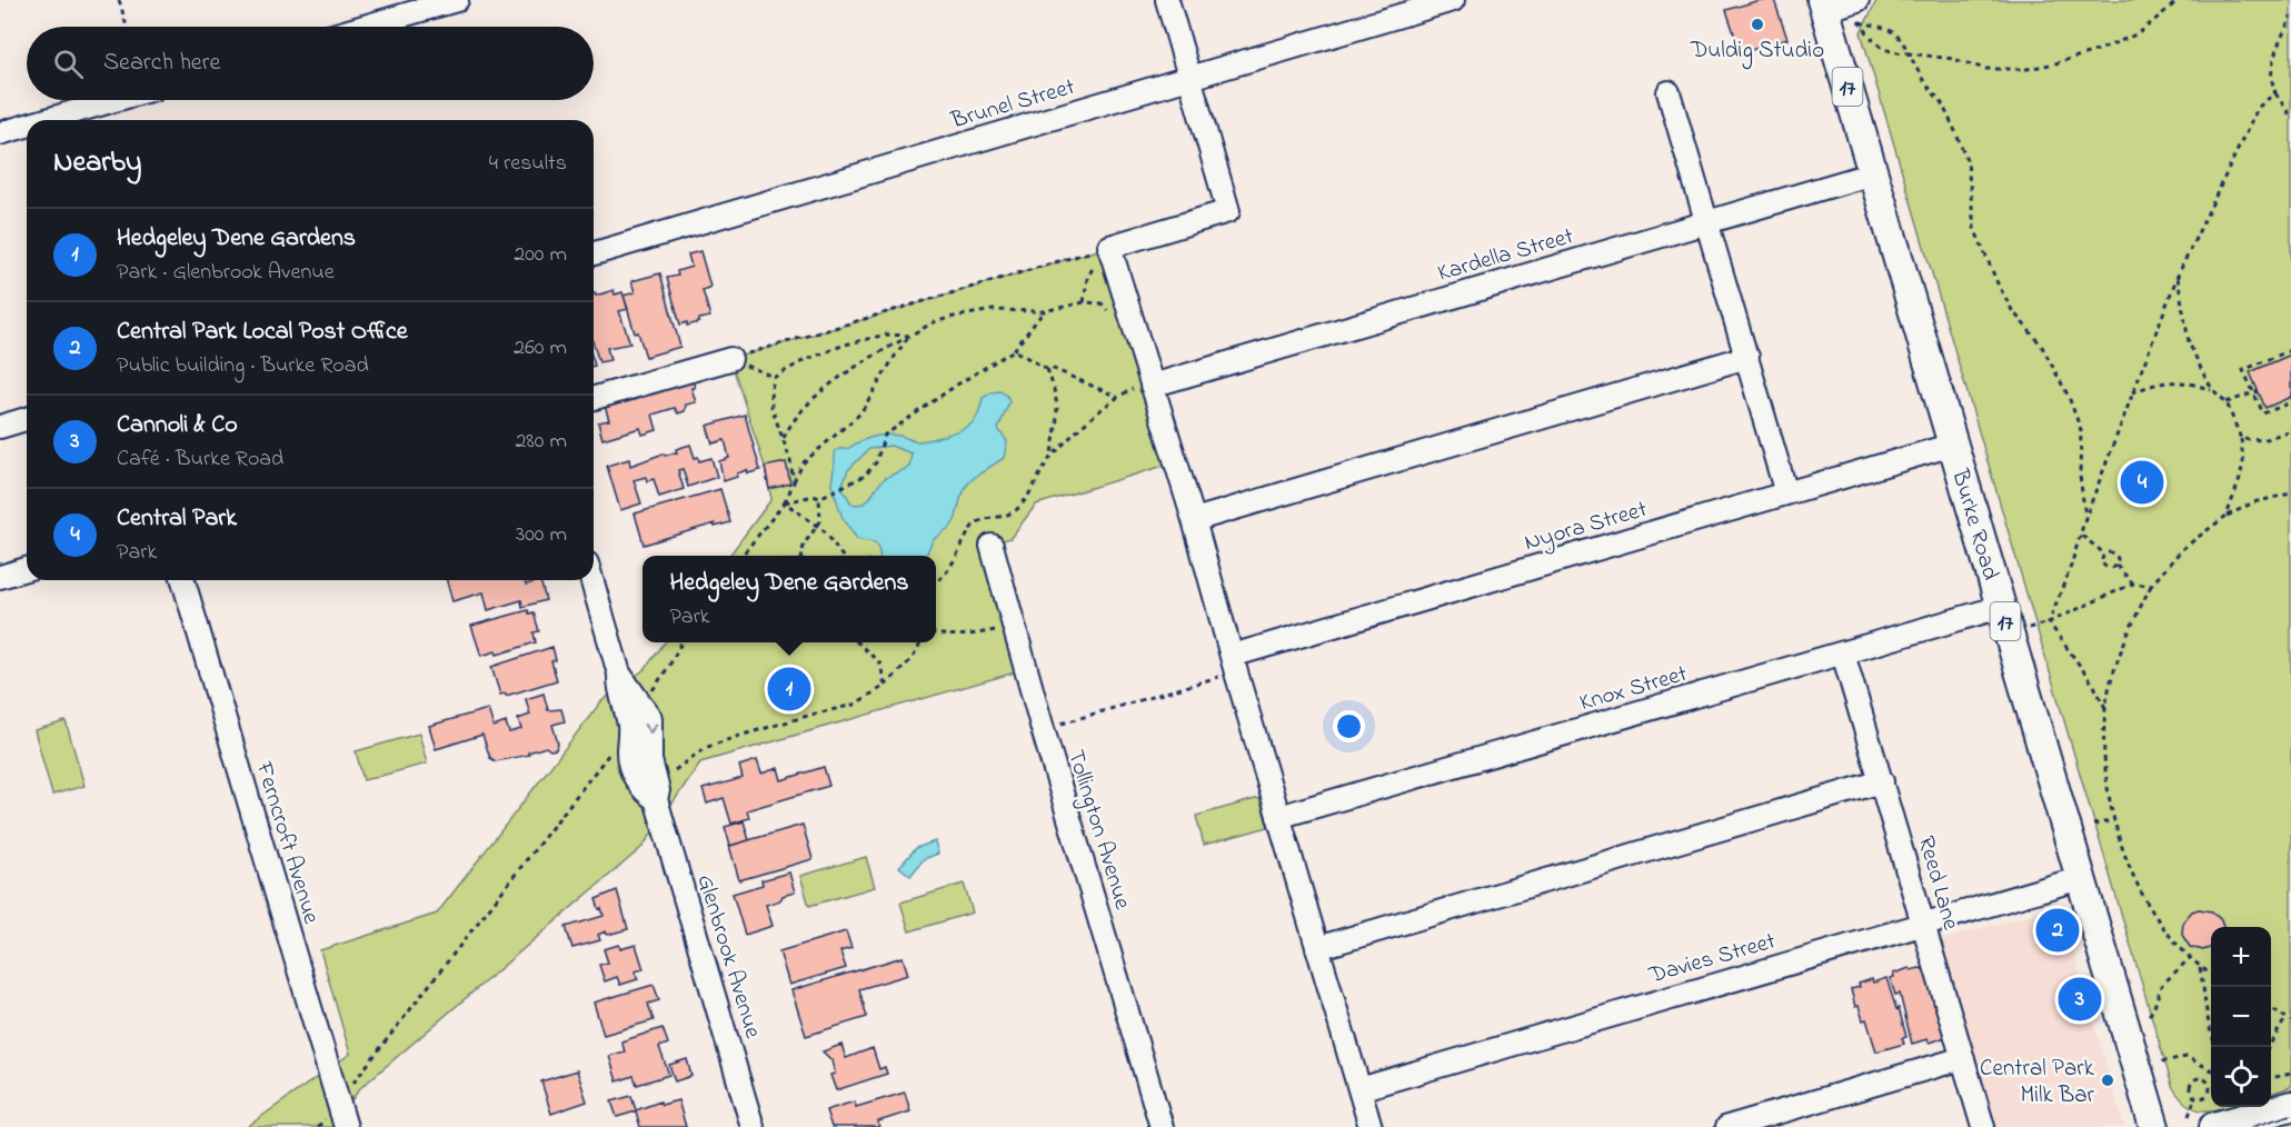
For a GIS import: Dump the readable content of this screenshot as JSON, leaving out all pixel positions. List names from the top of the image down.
{
  "streets": {
    "main road": ["17", "Burke Road"],
    "street": [
      "Brunel Street",
      "Kardella Street",
      "Nyora Street",
      "Knox Street",
      "Tollington Avenue",
      "Ferncroft Avenue",
      "Reed Lane",
      "Glenbrook Avenue",
      "Davies Street"
    ]
  },
  "crossings": [
    ["Kardella Street", "Burke Road"],
    ["Nyora Street", "Burke Road"],
    ["Burke Road", "Knox Street"],
    ["Burke Road", "Davies Street"],
    ["Knox Street", "Reed Lane"],
    ["Reed Lane", "Davies Street"]
  ],
  "places": ["Duldig Studio", "Central Park Milk Bar"],
  "page": {
    "search": "Search here",
    "heading": ["Nearby", "4 results"],
    "list": [
      {
        "mark": "1",
        "name": "Hedgeley Dene Gardens",
        "note": "Park · Glenbrook Avenue",
        "value": "200 m"
      },
      {
        "mark": "2",
        "name": "Central Park Local Post Office",
        "note": "Public building · Burke Road",
        "value": "260 m"
      },
      {
        "mark": "3",
        "name": "Cannoli & Co",
        "note": "Café · Burke Road",
        "value": "280 m"
      },
      {
        "mark": "4",
        "name": "Central Park",
        "note": "Park",
        "value": "300 m"
      }
    ],
    "pins": [
      "4",
      "1",
      "2",
      "3"
    ],
    "popup": ["Hedgeley Dene Gardens", "Park"],
    "map_buttons": ["+", "−"]
  }
}
